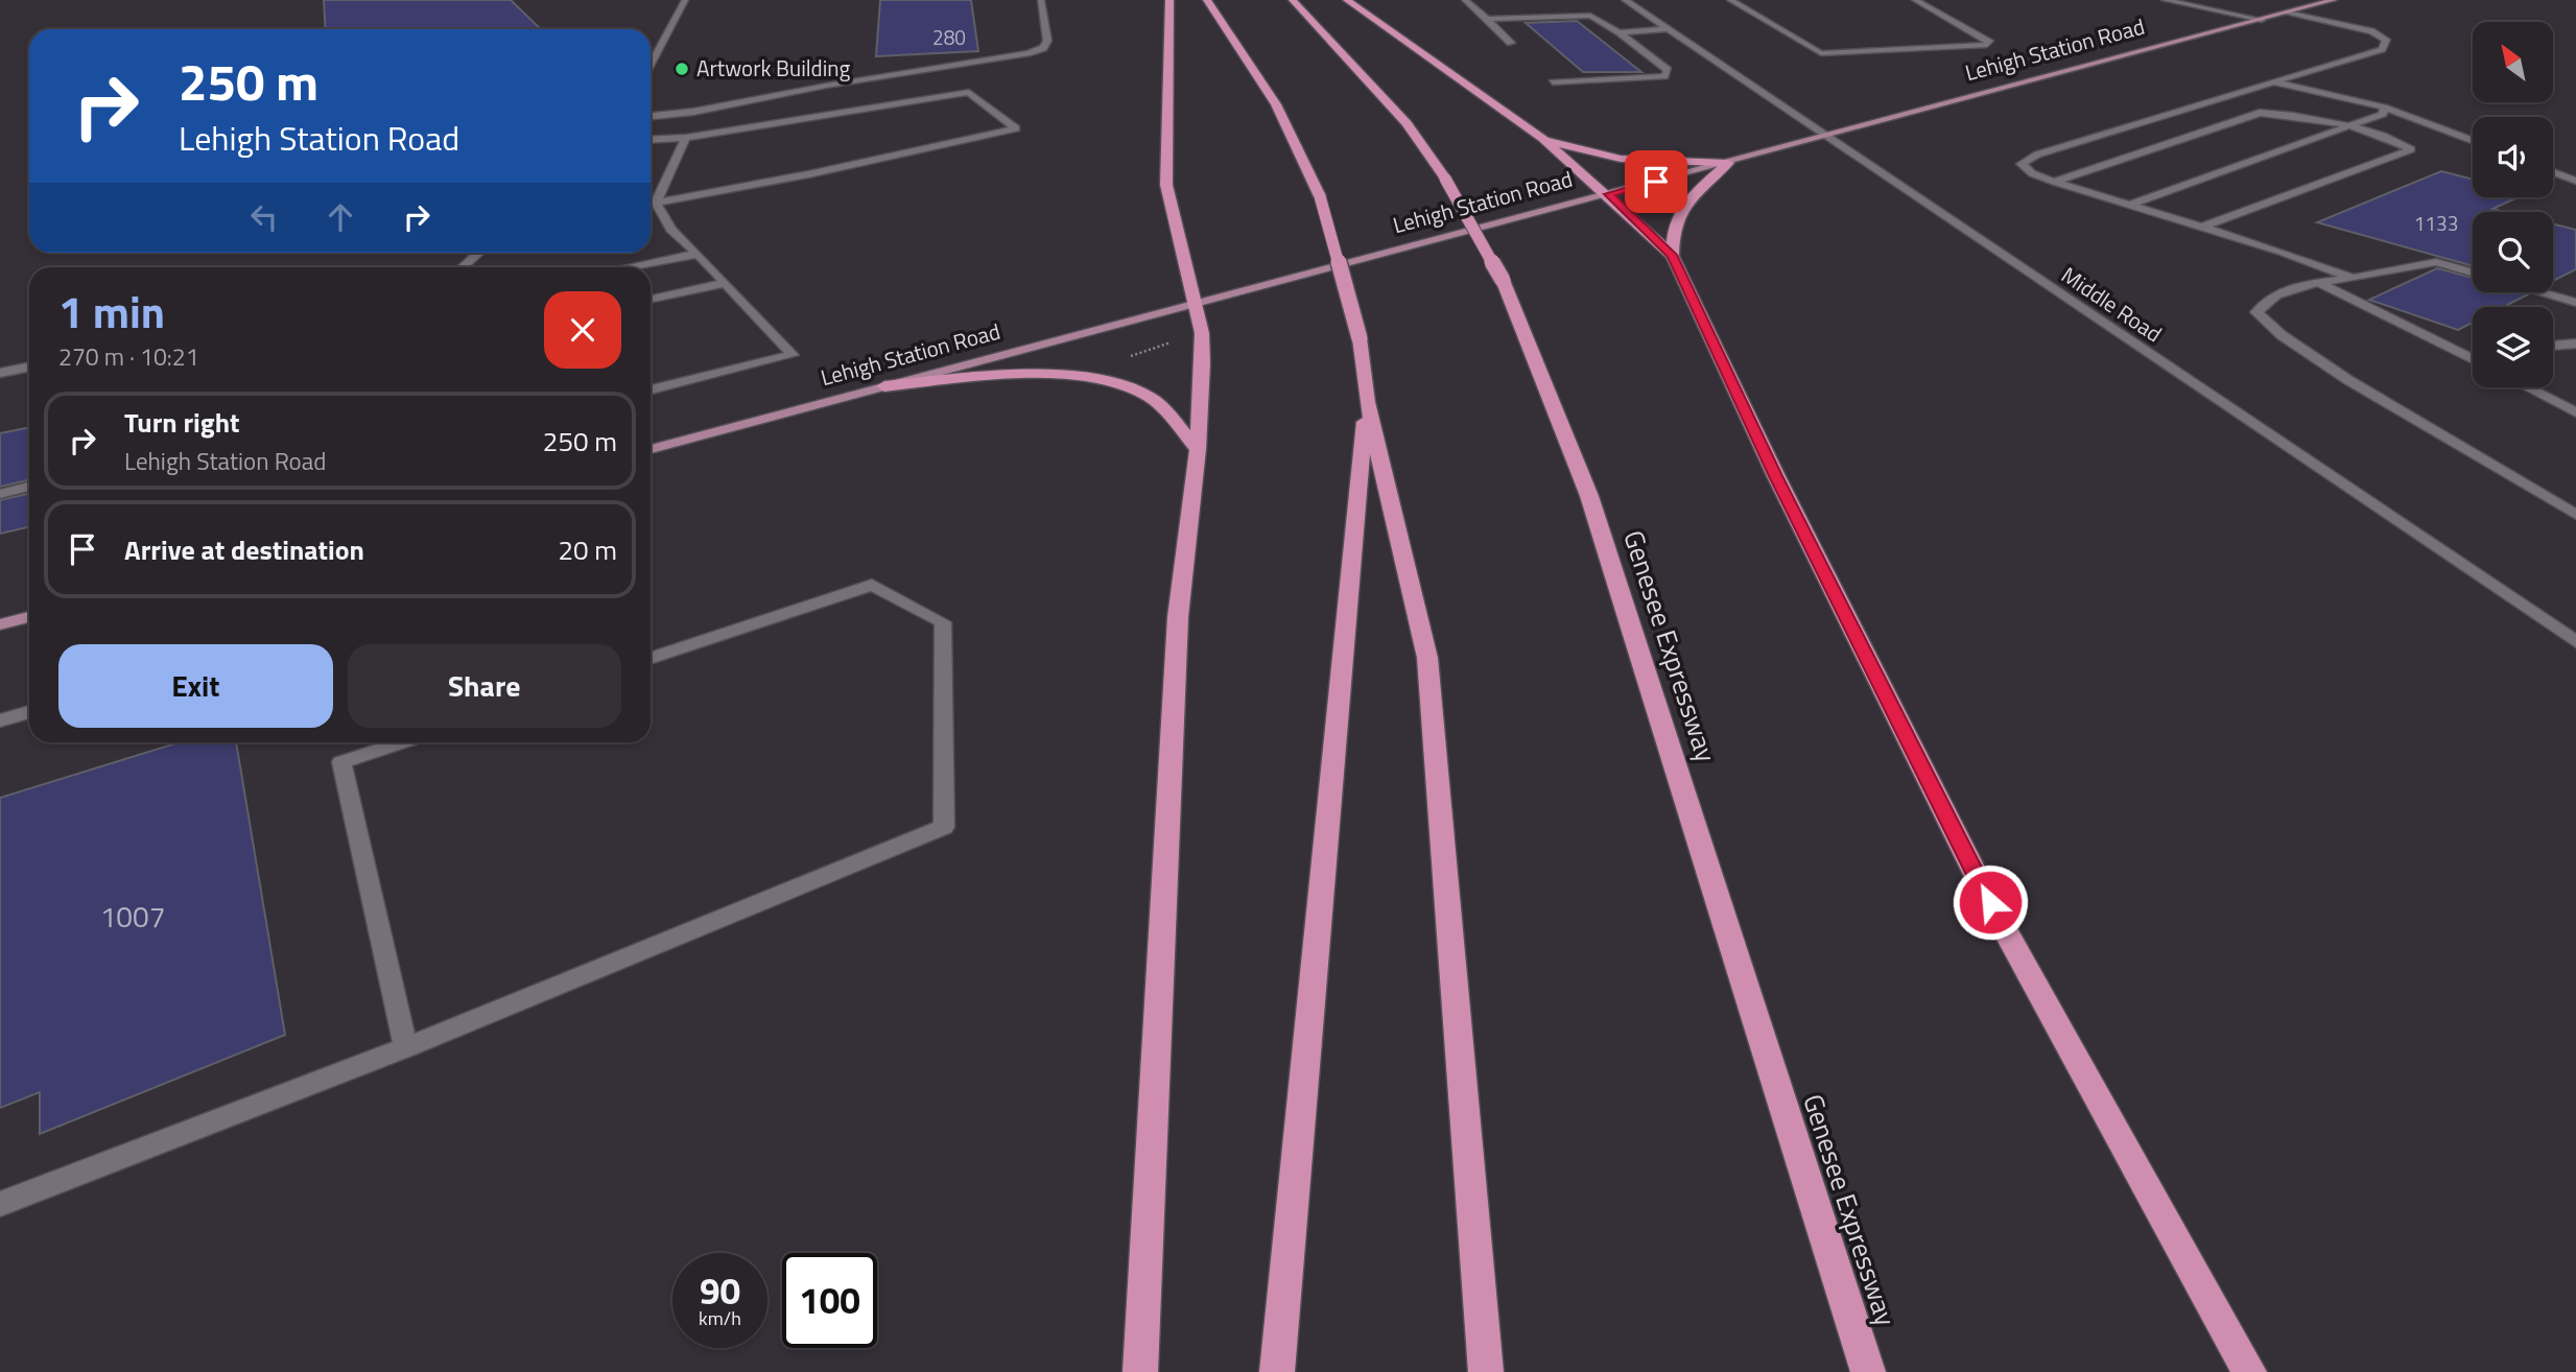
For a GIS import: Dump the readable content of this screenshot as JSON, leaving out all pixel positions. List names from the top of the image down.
{
  "streets": {
    "highway": ["Genesee Expressway"],
    "main road": ["Lehigh Station Road"],
    "street": ["Middle Road"]
  },
  "crossings": [
    ["Lehigh Station Road", "Middle Road"]
  ],
  "places": ["Artwork Building"],
  "house_numbers": ["280", "1133", "1007"],
  "north": "top left",
  "page": {
    "turn": ["250 m", "Lehigh Station Road"],
    "heading": ["1 min", "270 m · 10:21"],
    "list": [
      {
        "name": "Turn right",
        "note": "Lehigh Station Road",
        "value": "250 m"
      },
      {
        "name": "Arrive at destination",
        "value": "20 m"
      }
    ],
    "buttons": ["Exit", "Share"],
    "speed": "90 km/h",
    "limit": "100"
  }
}
